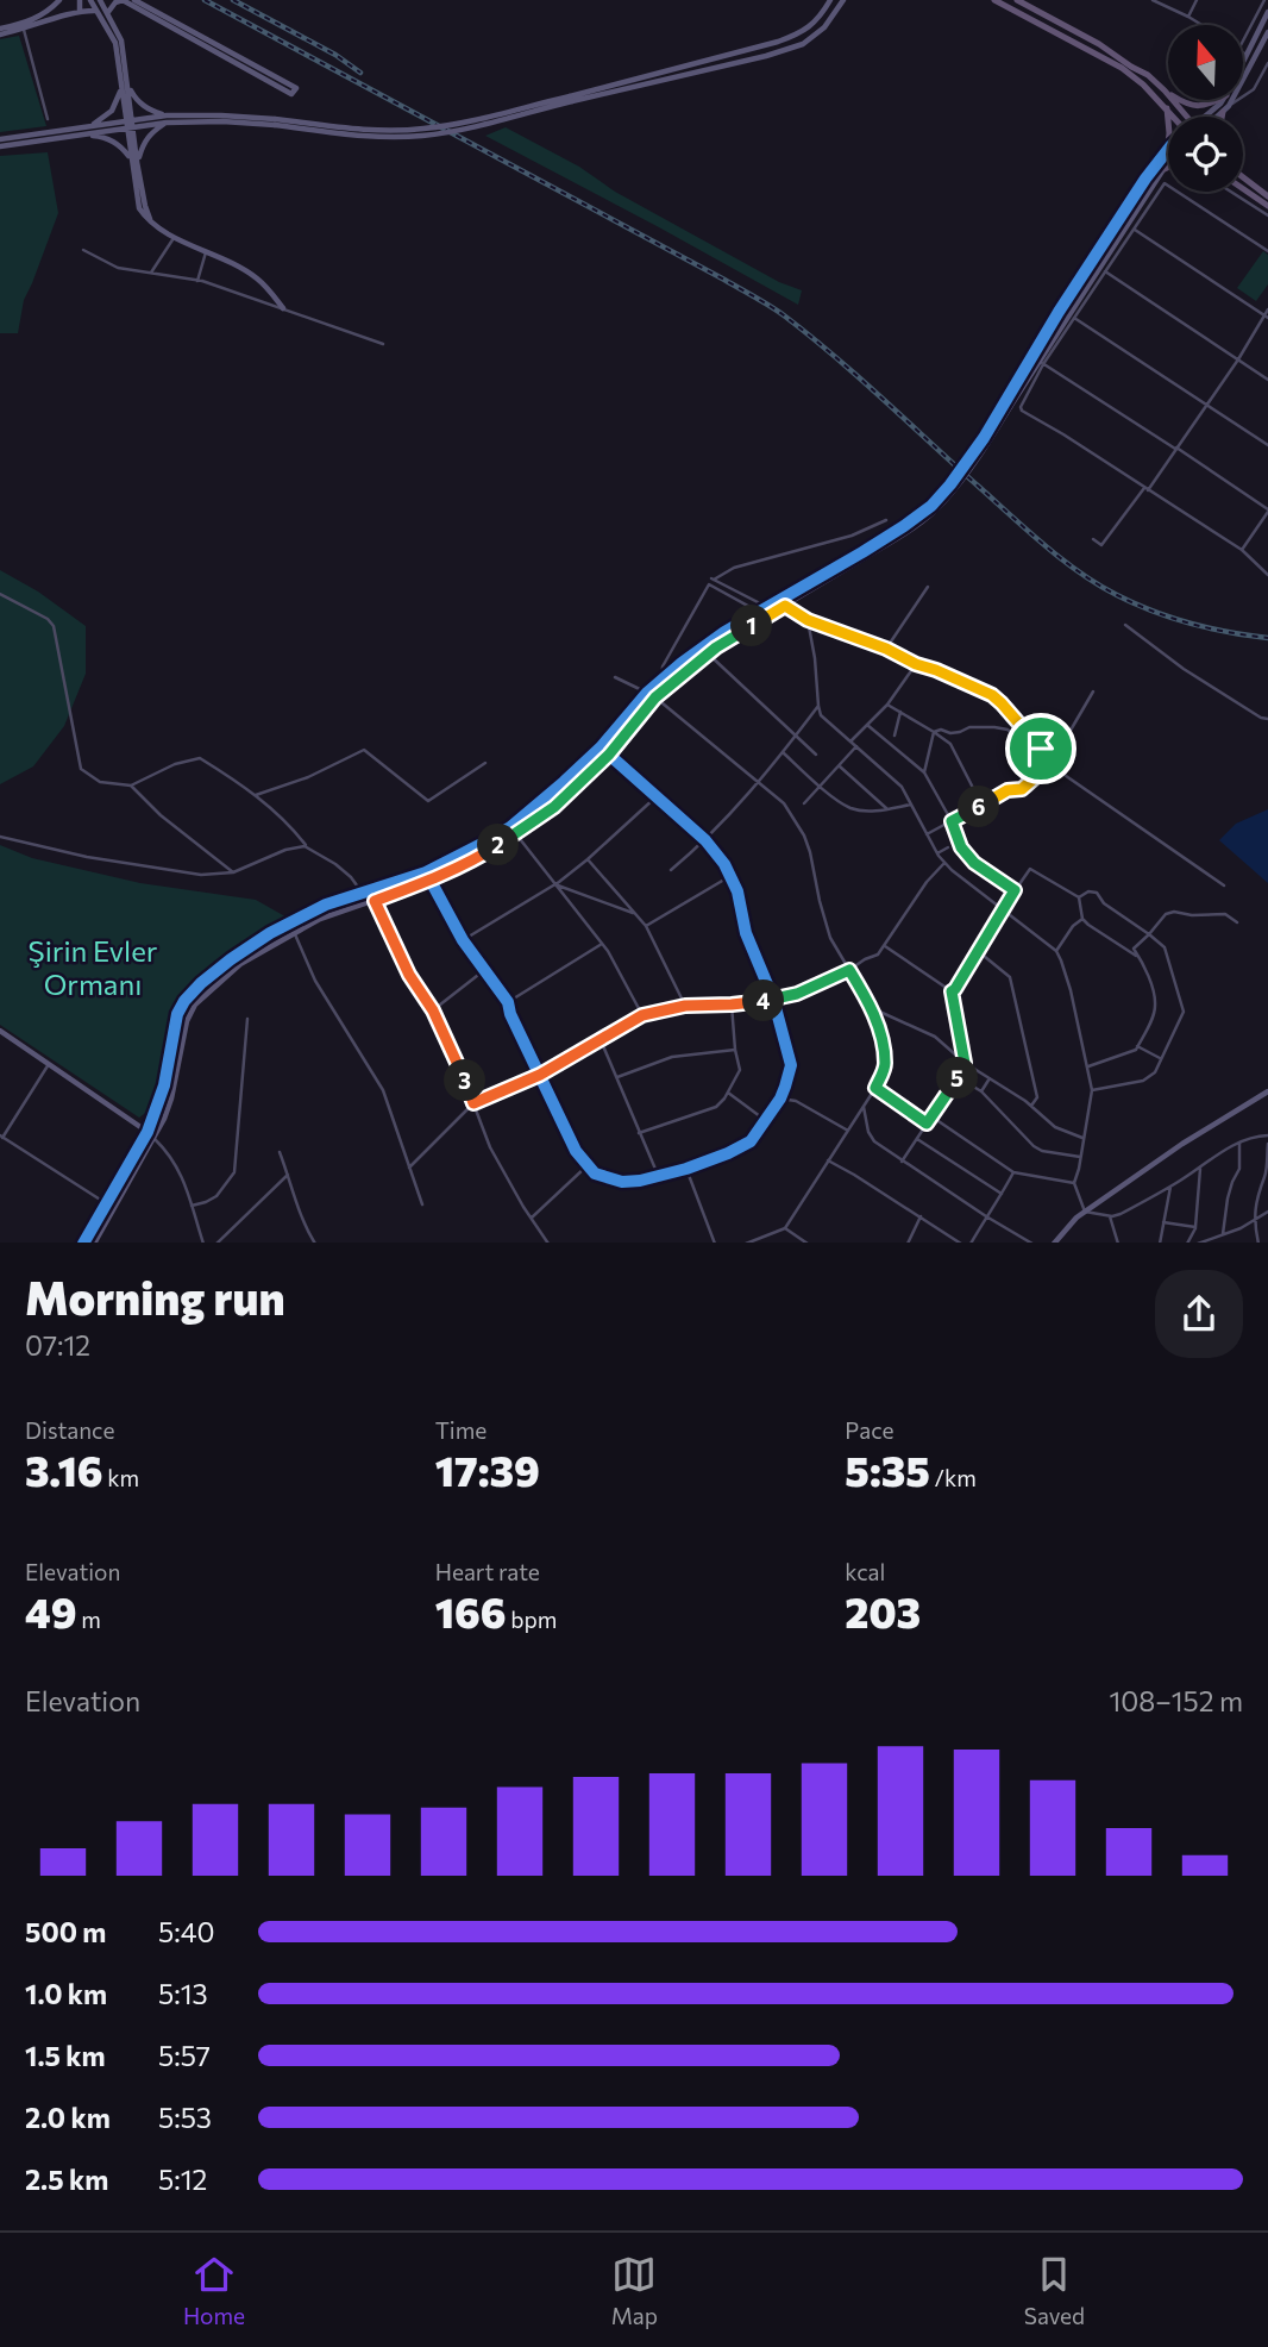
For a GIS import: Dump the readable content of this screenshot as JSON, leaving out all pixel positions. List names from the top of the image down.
{
  "parks": ["Şirin Evler Ormanı"],
  "north": "top",
  "page": {
    "pins": [
      "1",
      "6",
      "2",
      "4",
      "5",
      "3"
    ],
    "heading": ["Morning run", "07:12"],
    "stats": [
      ["Distance", "3.16 km"],
      ["Time", "17:39"],
      ["Pace", "5:35 /km"],
      ["Elevation", "49 m"],
      ["Heart rate", "166 bpm"],
      ["kcal", "203"]
    ],
    "chart": ["Elevation", "108–152 m"],
    "list": [
      {
        "name": "500 m",
        "note": "5:40"
      },
      {
        "name": "1.0 km",
        "note": "5:13"
      },
      {
        "name": "1.5 km",
        "note": "5:57"
      },
      {
        "name": "2.0 km",
        "note": "5:53"
      },
      {
        "name": "2.5 km",
        "note": "5:12"
      }
    ],
    "tabs": ["Home", "Map", "Saved"]
  }
}
